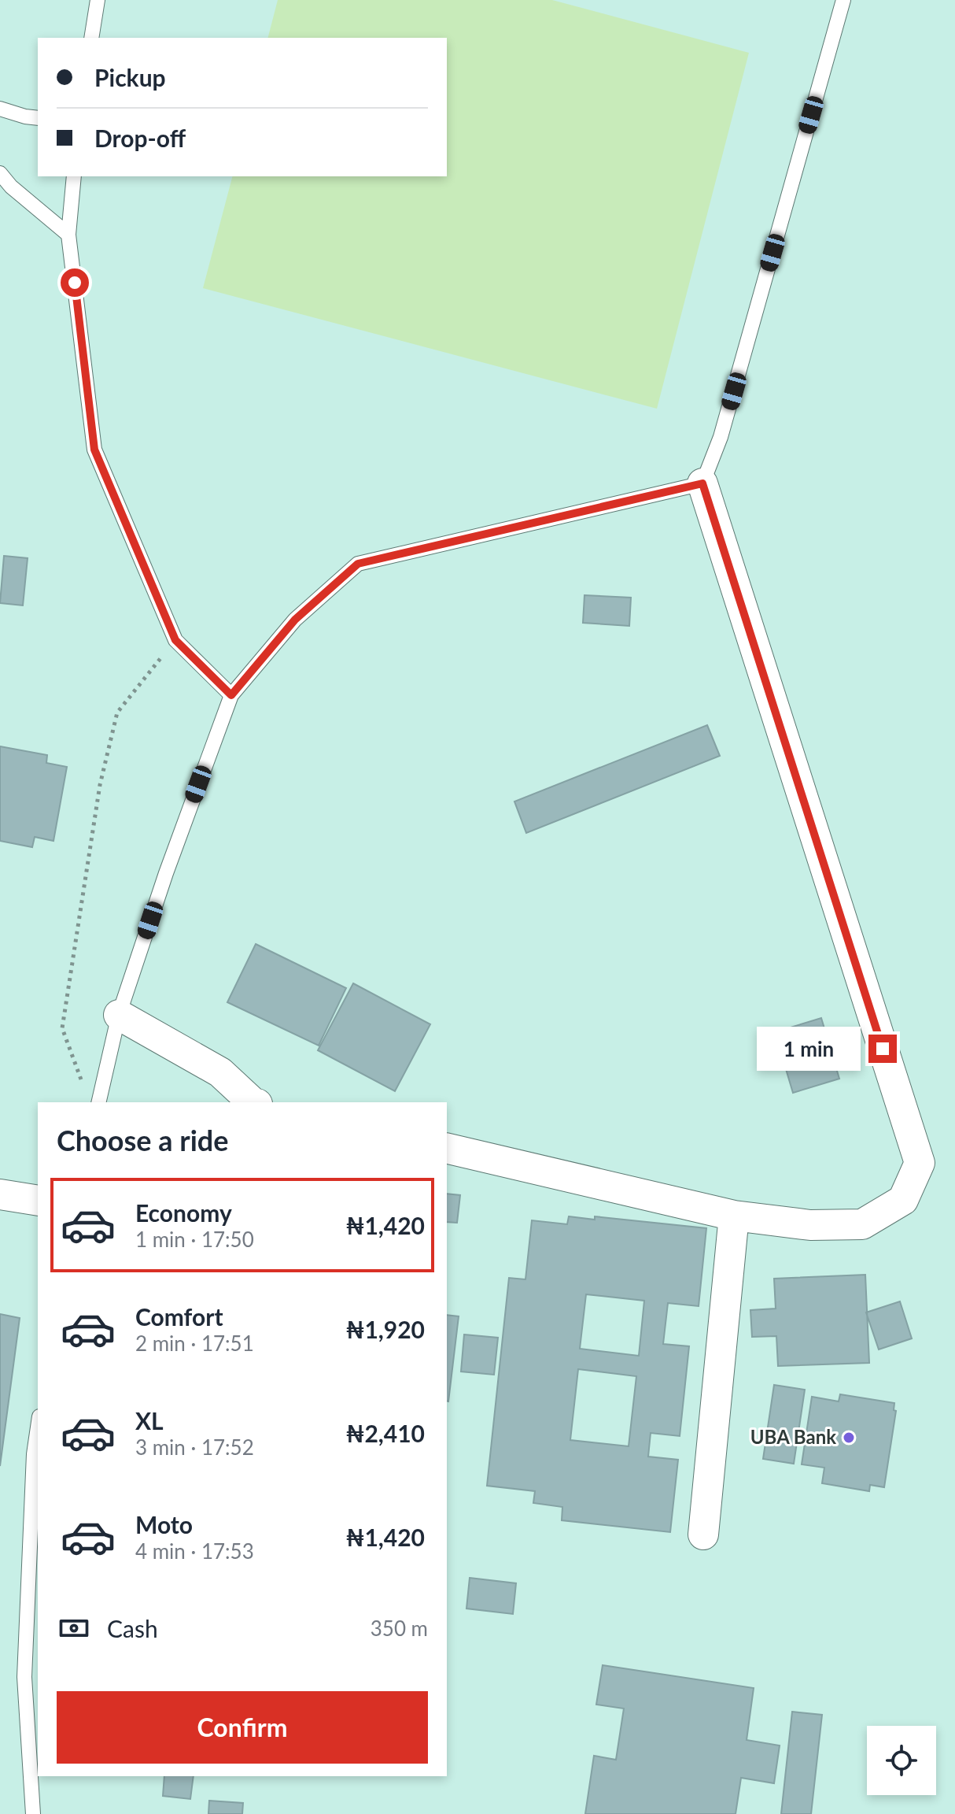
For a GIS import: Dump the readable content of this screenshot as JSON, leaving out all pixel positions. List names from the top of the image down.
{
  "places": ["UBA Bank"],
  "page": {
    "banner": ["Pickup", "Drop-off"],
    "bubble": "1 min",
    "heading": "Choose a ride",
    "list": [
      {
        "name": "Economy",
        "note": "1 min · 17:50",
        "value": "₦1,420"
      },
      {
        "name": "Comfort",
        "note": "2 min · 17:51",
        "value": "₦1,920"
      },
      {
        "name": "XL",
        "note": "3 min · 17:52",
        "value": "₦2,410"
      },
      {
        "name": "Moto",
        "note": "4 min · 17:53",
        "value": "₦1,420"
      }
    ],
    "pay": ["Cash", "350 m"],
    "buttons": "Confirm"
  }
}
